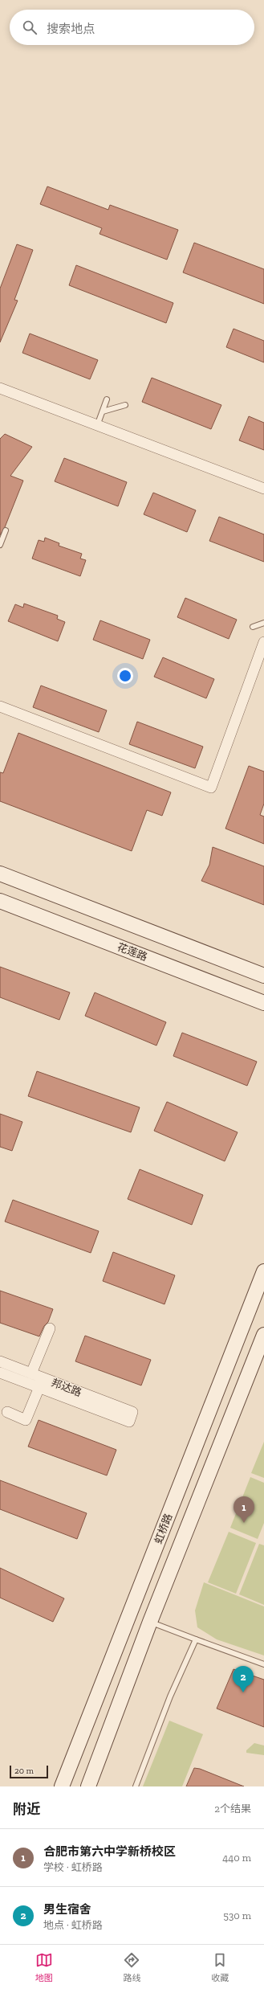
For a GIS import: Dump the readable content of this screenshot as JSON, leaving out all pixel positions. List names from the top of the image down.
{
  "streets": {
    "main road": ["花莲路", "虹桥路"],
    "street": ["邦达路"]
  },
  "scale_bar": "20 m",
  "page": {
    "search": "搜索地点",
    "pins": ["1", "2"],
    "scale": "20 m",
    "heading": ["附近", "2个结果"],
    "list": [
      {
        "mark": "1",
        "name": "合肥市第六中学新桥校区",
        "note": "学校 · 虹桥路",
        "value": "440 m"
      },
      {
        "mark": "2",
        "name": "男生宿舍",
        "note": "地点 · 虹桥路",
        "value": "530 m"
      }
    ],
    "nav": ["地图", "路线", "收藏"]
  }
}
